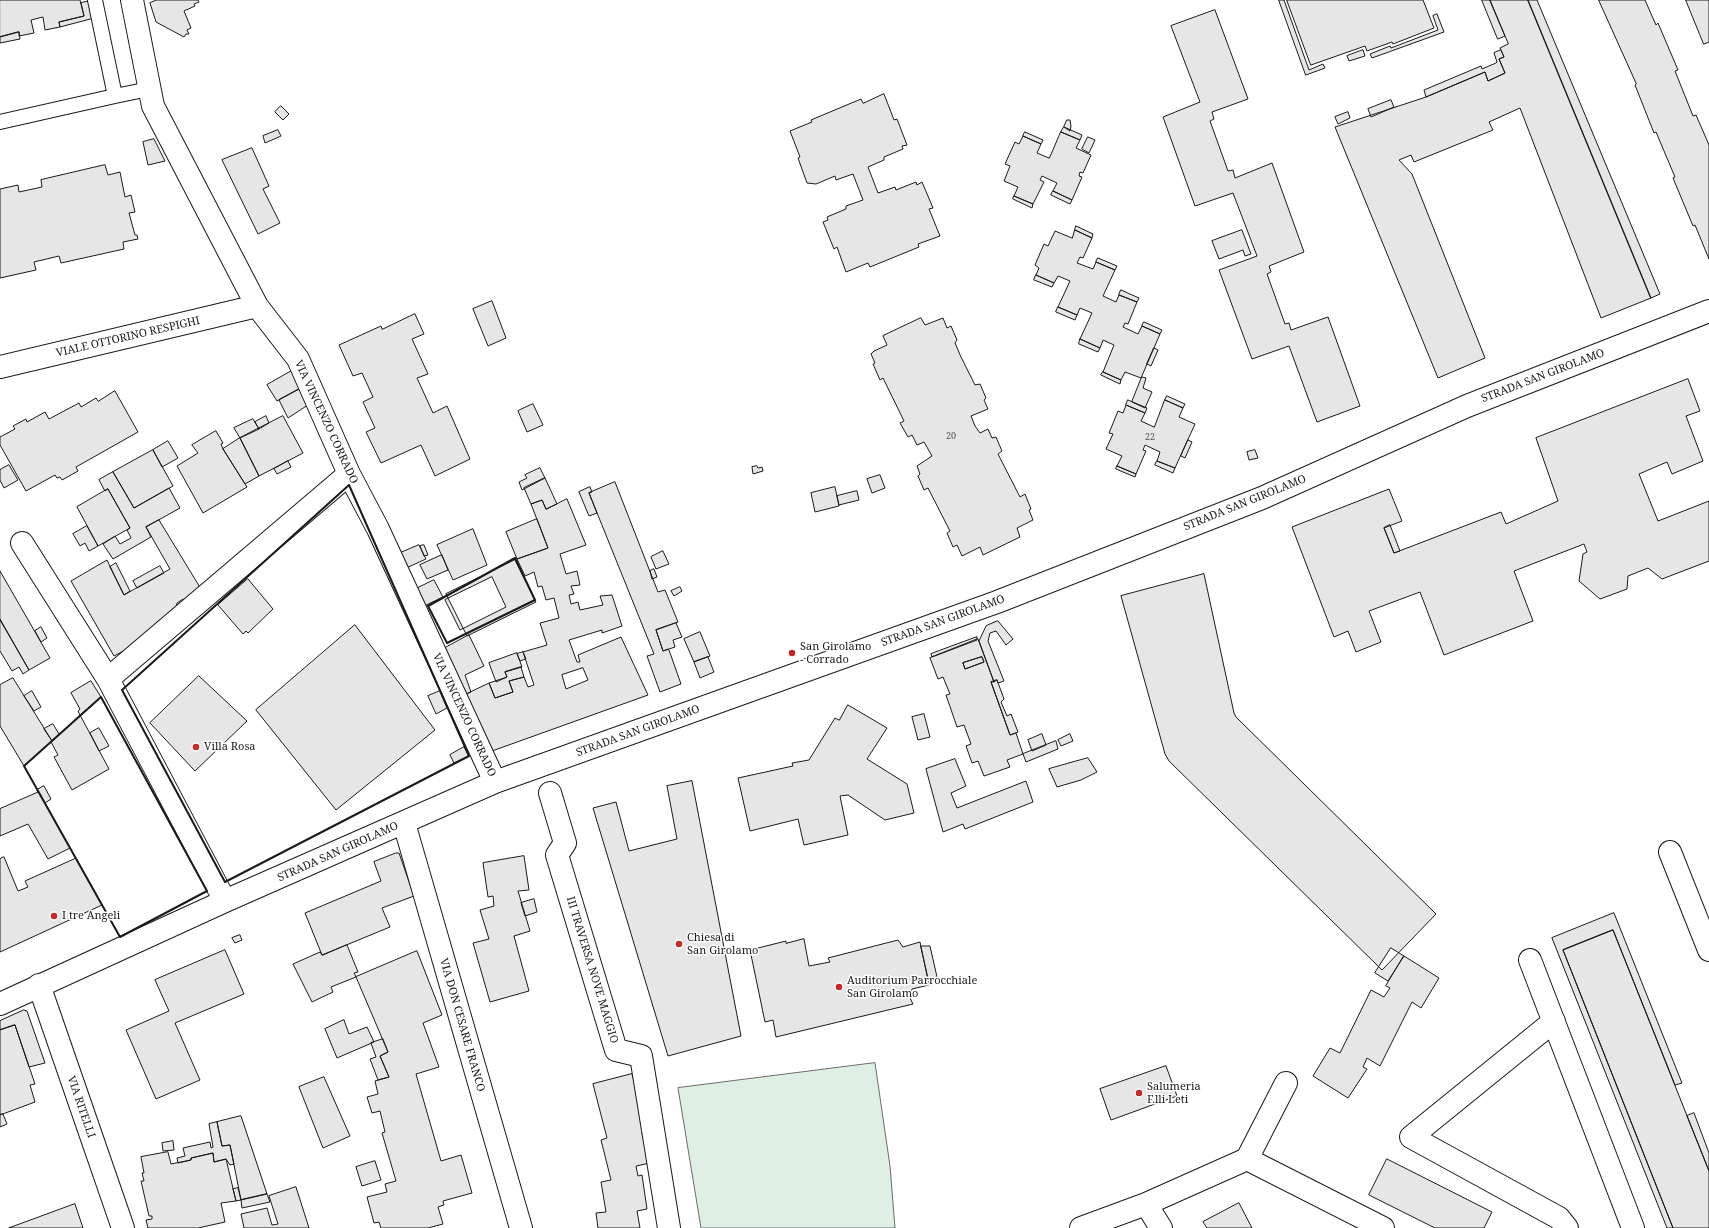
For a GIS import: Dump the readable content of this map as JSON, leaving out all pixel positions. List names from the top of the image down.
{
  "streets": {
    "street": [
      "VIALE OTTORINO RESPIGHI",
      "STRADA SAN GIROLAMO",
      "VIA VINCENZO CORRADO",
      "III TRAVERSA NOVE MAGGIO",
      "VIA DON CESARE FRANCO",
      "VIA RITELLI"
    ]
  },
  "crossings": [
    ["VIALE OTTORINO RESPIGHI", "VIA VINCENZO CORRADO"],
    ["STRADA SAN GIROLAMO", "VIA VINCENZO CORRADO"],
    ["STRADA SAN GIROLAMO", "VIA DON CESARE FRANCO"],
    ["STRADA SAN GIROLAMO", "VIA RITELLI"]
  ],
  "places": [
    "San Girolamo - Corrado",
    "Villa Rosa",
    "I tre Angeli",
    "Chiesa di San Girolamo",
    "Auditorium Parrocchiale San Girolamo",
    "Salumeria F.lli Leti"
  ],
  "house_numbers": ["20", "22"]
}
